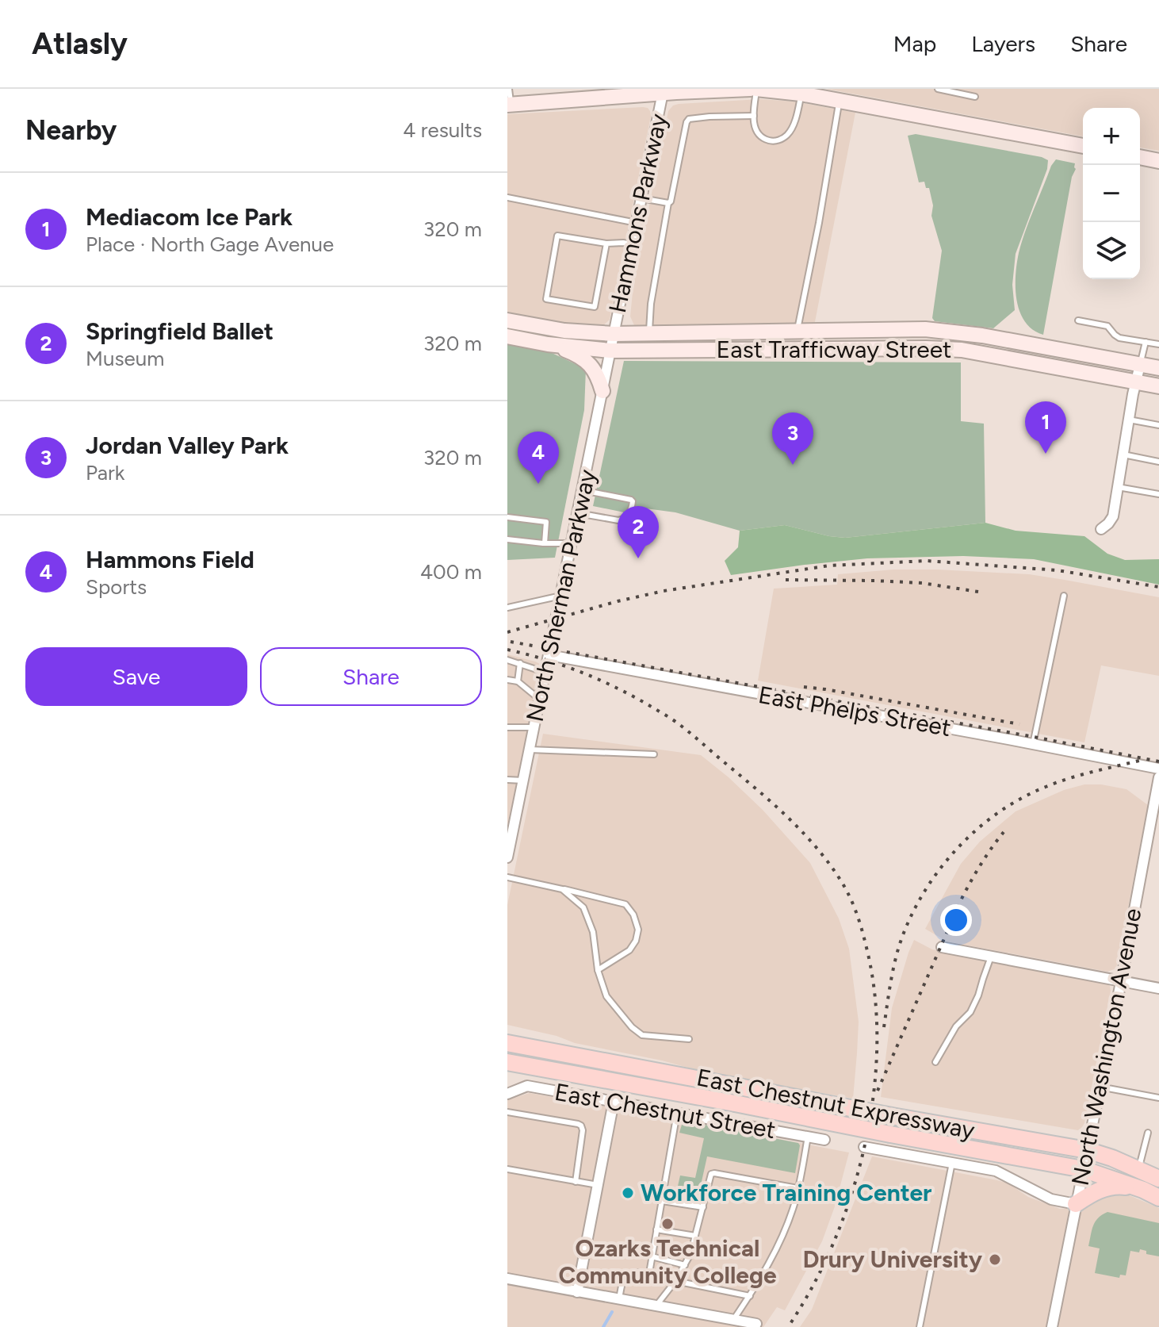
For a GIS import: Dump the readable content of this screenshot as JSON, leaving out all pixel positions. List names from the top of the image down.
{
  "streets": {
    "main road": ["East Trafficway Street", "East Chestnut Expressway"],
    "street": [
      "Hammons Parkway",
      "North Sherman Parkway",
      "East Phelps Street",
      "North Washington Avenue",
      "East Chestnut Street"
    ]
  },
  "crossings": [
    ["Hammons Parkway", "East Trafficway Street"],
    ["Hammons Parkway", "North Sherman Parkway"],
    ["East Trafficway Street", "North Sherman Parkway"],
    ["North Sherman Parkway", "East Phelps Street"],
    ["North Washington Avenue", "East Chestnut Expressway"]
  ],
  "places": ["Workforce Training Center", "Ozarks Technical Community College", "Drury University"],
  "page": {
    "header": "Atlasly",
    "nav": ["Map", "Layers", "Share"],
    "heading": ["Nearby", "4 results"],
    "map_buttons": ["+", "−"],
    "list": [
      {
        "mark": "1",
        "name": "Mediacom Ice Park",
        "note": "Place · North Gage Avenue",
        "value": "320 m"
      },
      {
        "mark": "2",
        "name": "Springfield Ballet",
        "note": "Museum",
        "value": "320 m"
      },
      {
        "mark": "3",
        "name": "Jordan Valley Park",
        "note": "Park",
        "value": "320 m"
      },
      {
        "mark": "4",
        "name": "Hammons Field",
        "note": "Sports",
        "value": "400 m"
      }
    ],
    "pins": [
      "1",
      "3",
      "4",
      "2"
    ],
    "buttons": ["Save", "Share"]
  }
}
